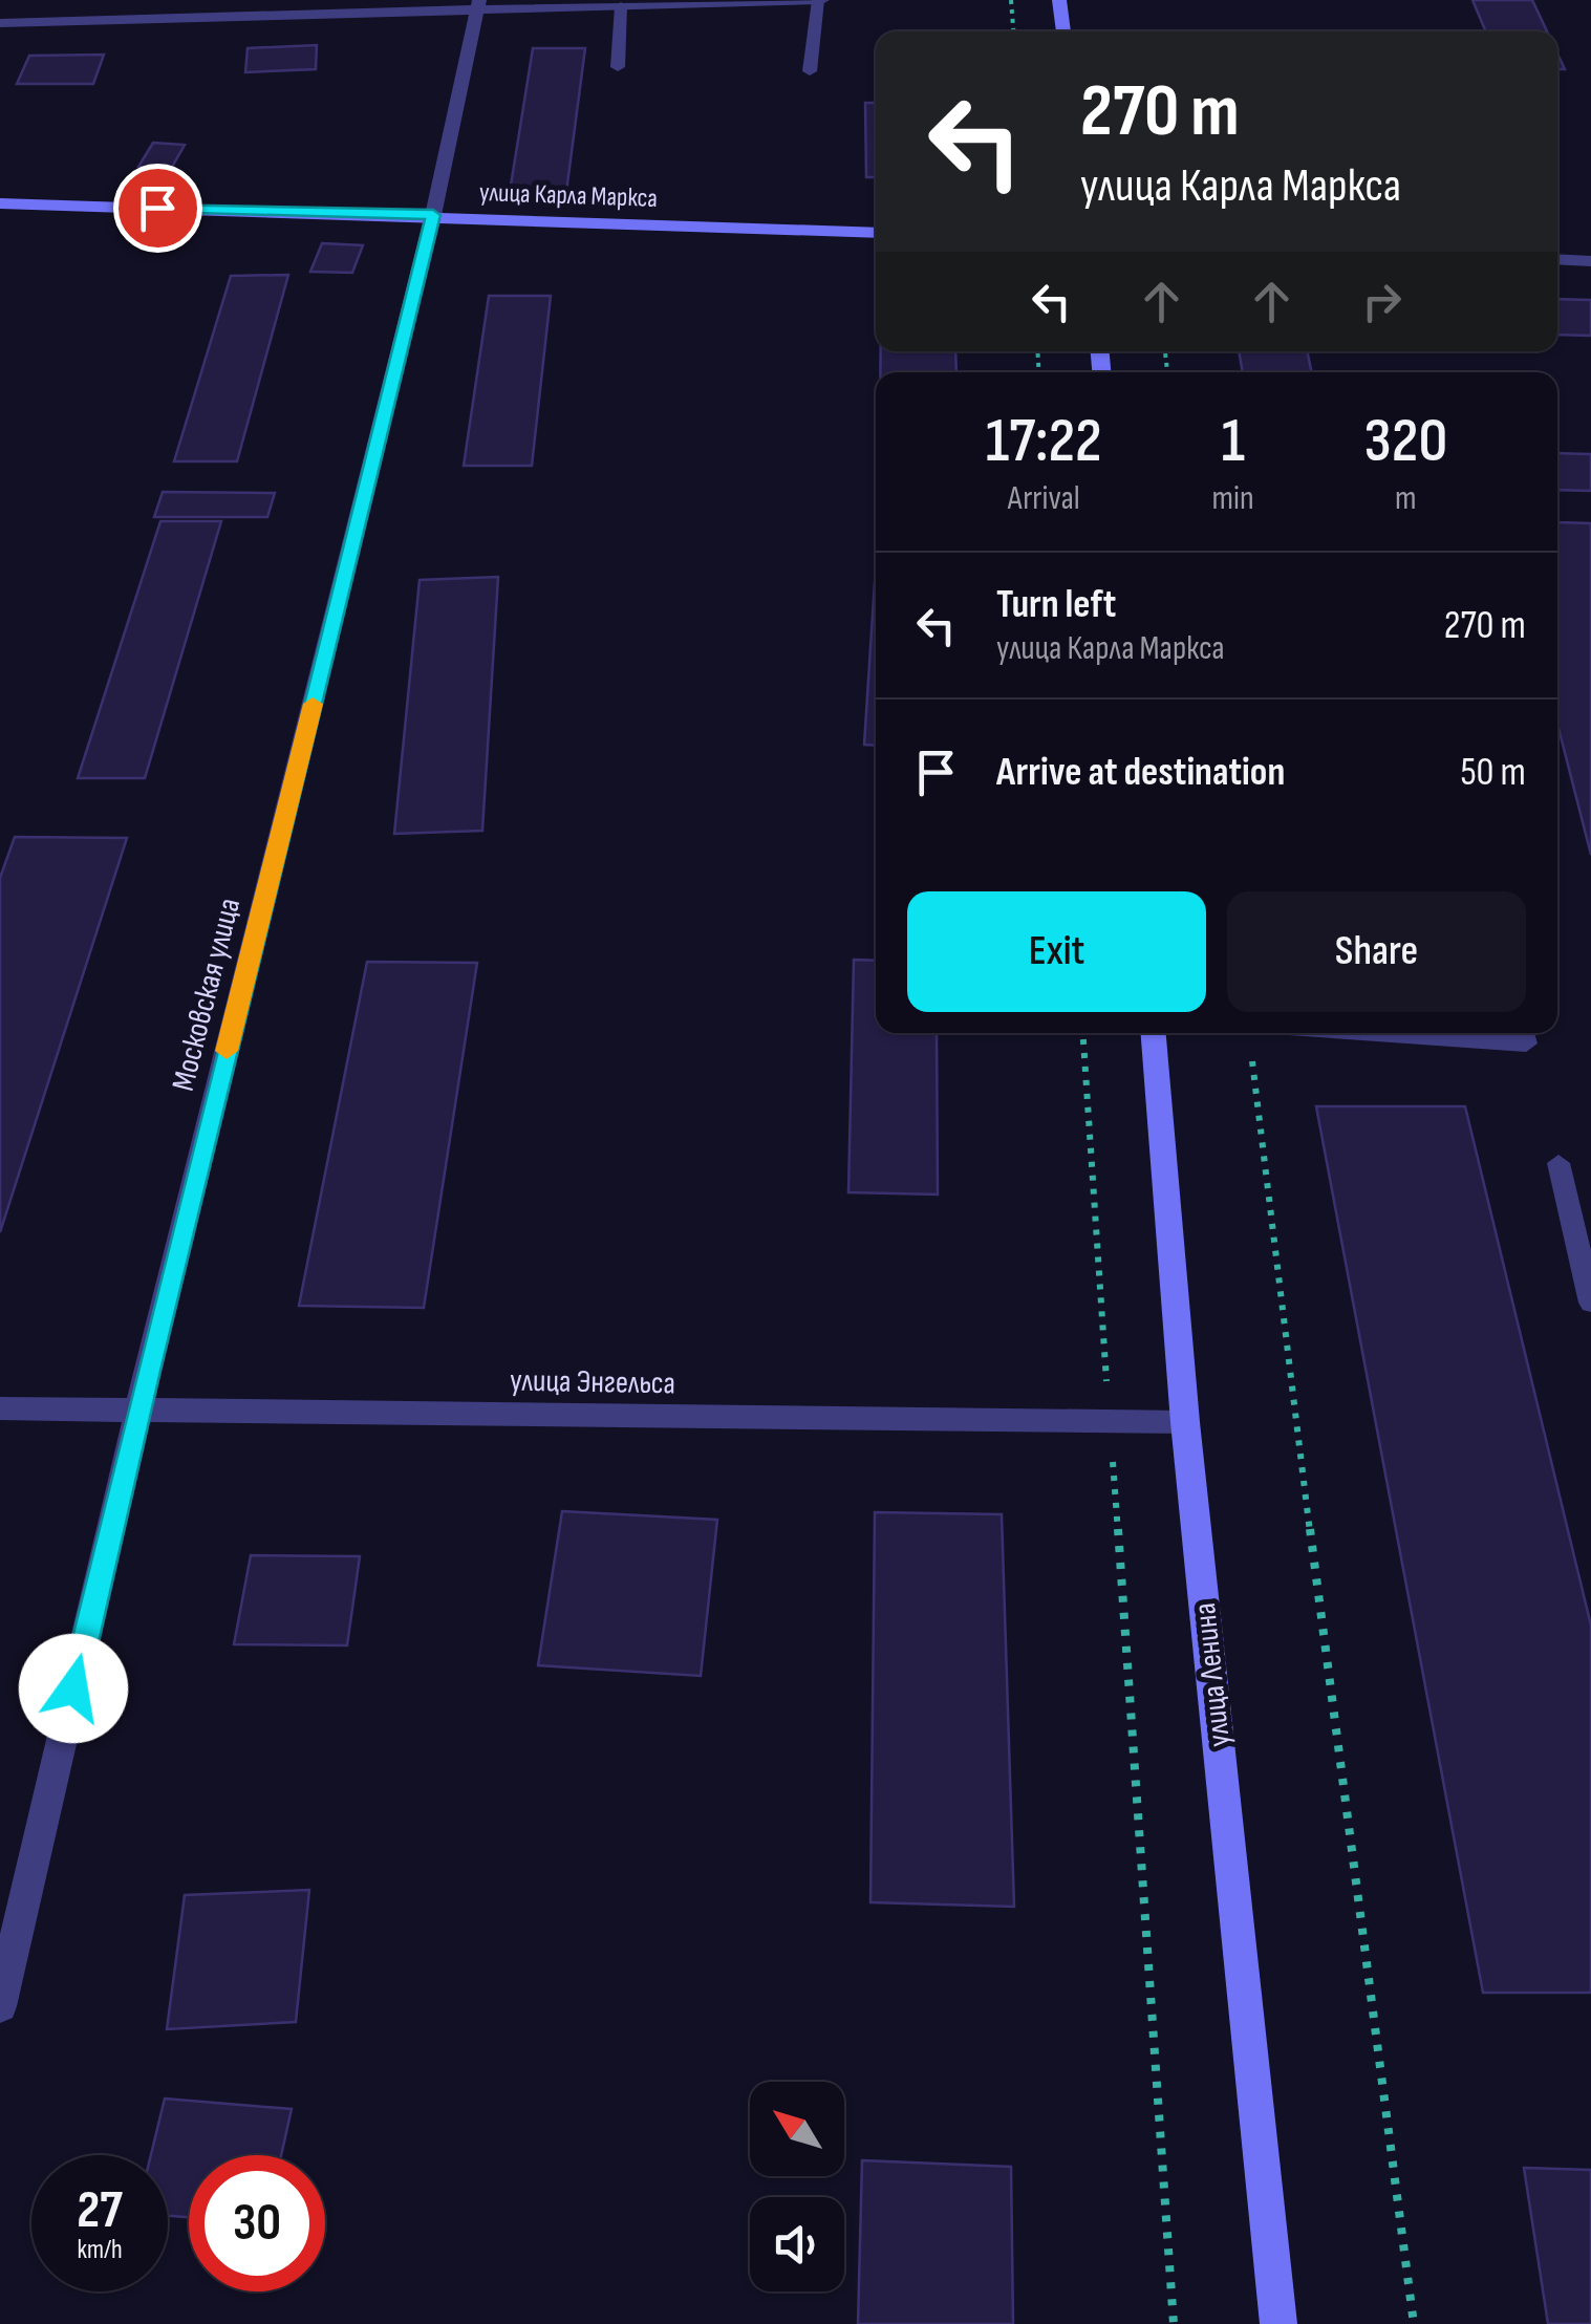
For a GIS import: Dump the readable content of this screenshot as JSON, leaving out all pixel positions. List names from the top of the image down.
{
  "streets": {
    "main road": ["улица Карла Маркса", "улица Ленина"],
    "street": ["Московская улица", "улица Энгельса"]
  },
  "crossings": [
    ["улица Карла Маркса", "Московская улица"],
    ["Московская улица", "улица Энгельса"],
    ["улица Энгельса", "улица Ленина"]
  ],
  "north": "top left",
  "page": {
    "turn": ["270 m", "улица Карла Маркса"],
    "eta": [
      "17:22",
      "Arrival",
      "1",
      "min",
      "320",
      "m"
    ],
    "list": [
      {
        "name": "Turn left",
        "note": "улица Карла Маркса",
        "value": "270 m"
      },
      {
        "name": "Arrive at destination",
        "value": "50 m"
      }
    ],
    "buttons": ["Exit", "Share"],
    "speed": "27 km/h",
    "limit": "30"
  }
}
